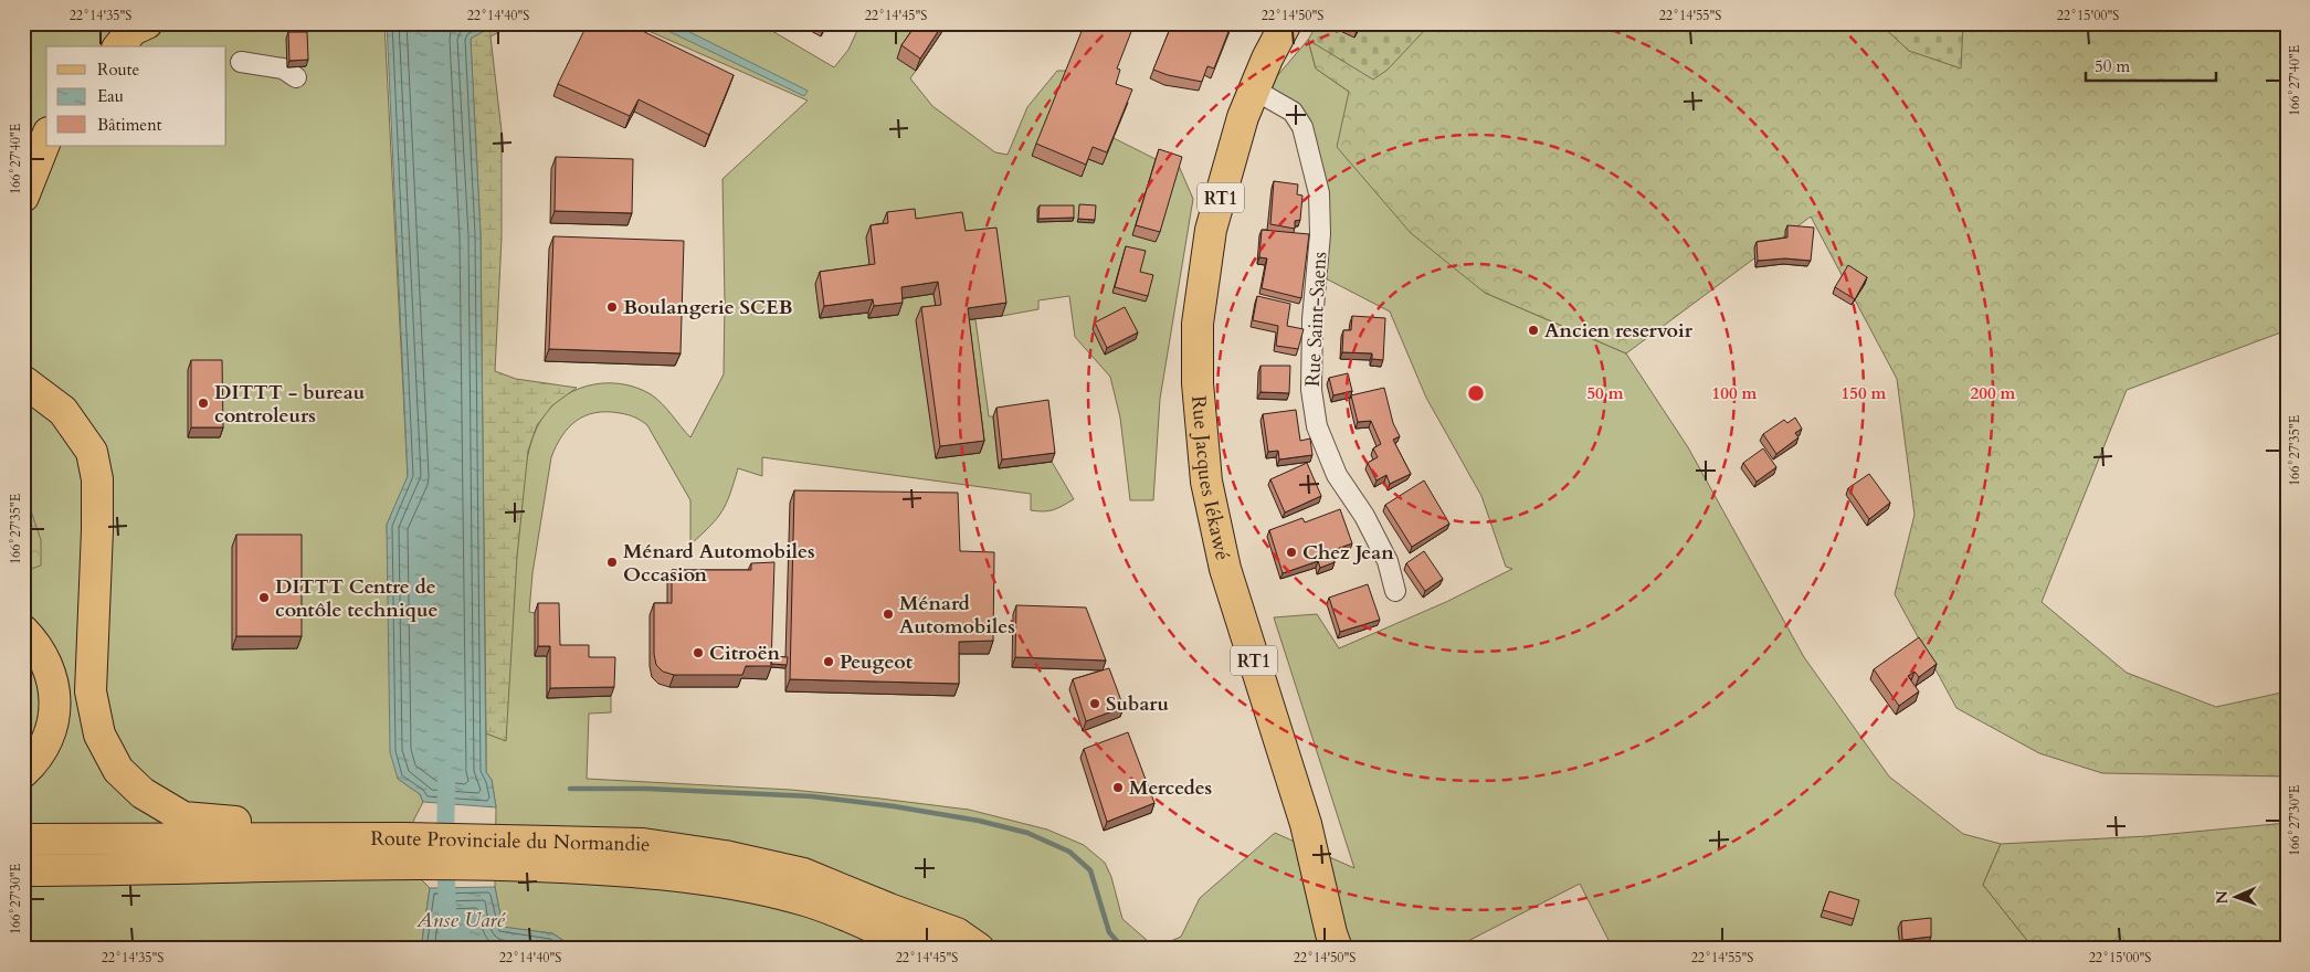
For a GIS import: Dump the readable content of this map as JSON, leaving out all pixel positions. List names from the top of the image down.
{
  "streets": {
    "main road": ["RT1", "Rue Jacques Iékawé", "Route Provinciale du Normandie"],
    "street": ["Rue Saint-Saens"]
  },
  "crossings": [
    ["Rue Saint-Saens", "Rue Jacques Iékawé"]
  ],
  "water": ["Anse Uaré"],
  "places": [
    "Boulangerie SCEB",
    "Ancien reservoir",
    "DITTT - bureau controleurs",
    "Chez Jean",
    "Ménard Automobiles Occasion",
    "DITTT Centre de contôle technique",
    "Ménard Automobiles",
    "Citroën",
    "Peugeot",
    "Subaru",
    "Mercedes"
  ],
  "legend": ["Route", "Eau", "Bâtiment"],
  "scale_bar": "50 m",
  "north": "left",
  "coordinates": [
    "22°14'35\"S",
    "22°14'40\"S",
    "22°14'45\"S",
    "22°14'50\"S",
    "22°14'55\"S",
    "22°15'00\"S",
    "166°27'40\"E",
    "166°27'35\"E",
    "166°27'30\"E"
  ],
  "rings": [
    "50 m",
    "100 m",
    "150 m",
    "200 m"
  ]
}
